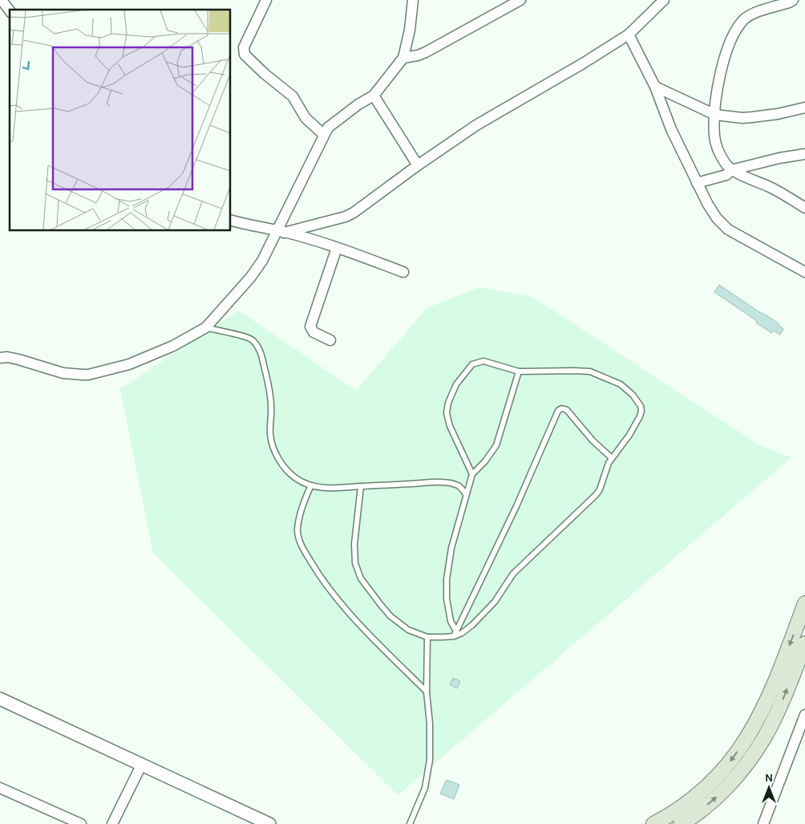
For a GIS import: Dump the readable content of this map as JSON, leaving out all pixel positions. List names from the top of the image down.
{
  "north": "top"
}
